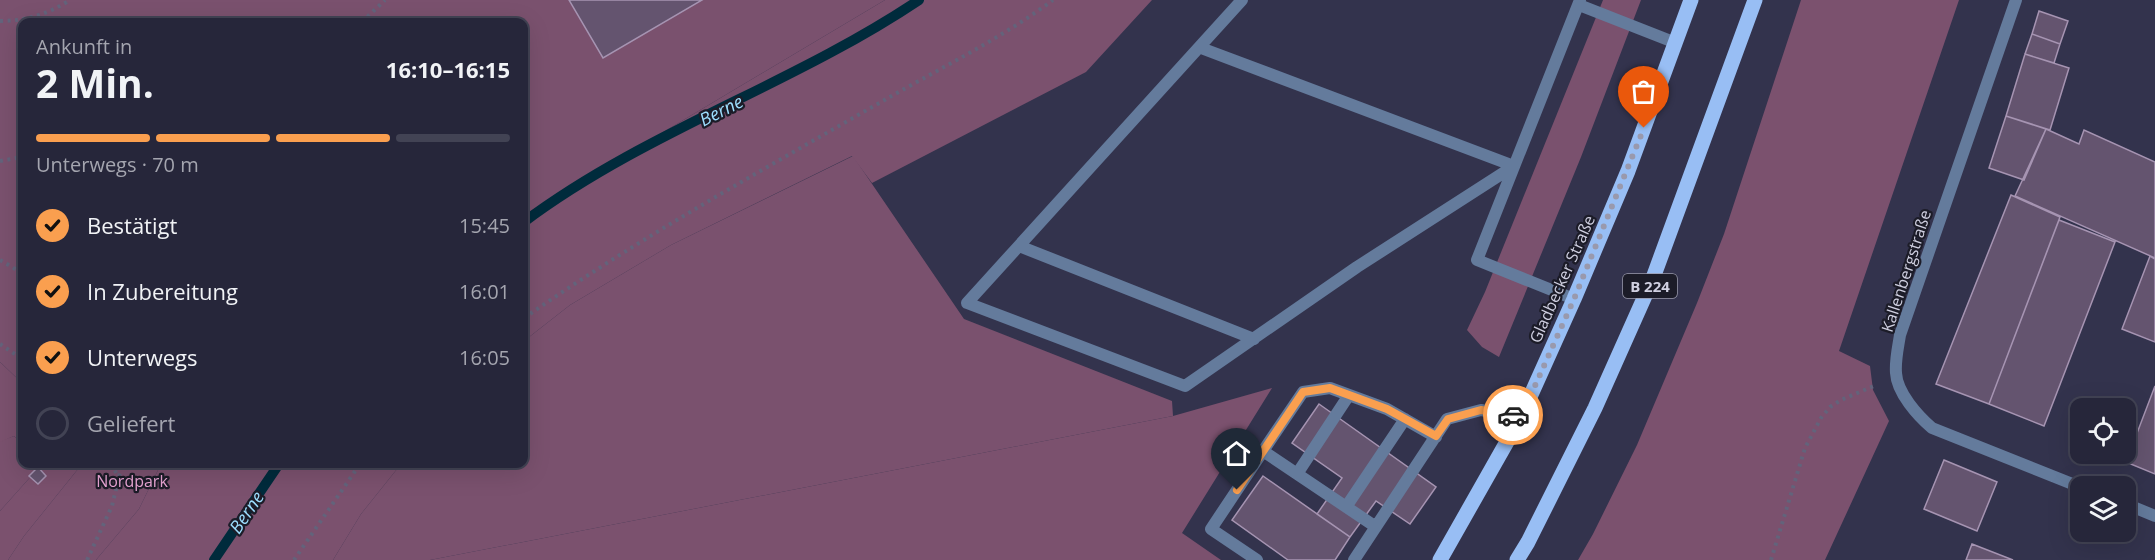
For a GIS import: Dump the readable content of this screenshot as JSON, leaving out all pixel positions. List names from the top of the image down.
{
  "streets": {
    "main road": ["Gladbecker Straße", "B 224"],
    "street": ["Kallenbergstraße"]
  },
  "water": ["Berne"],
  "parks": ["Nordpark"],
  "page": {
    "heading": ["2 Min.", "Ankunft in", "16:10–16:15"],
    "bar": "Unterwegs · 70 m",
    "list": [
      ["Bestätigt", "15:45"],
      ["In Zubereitung", "16:01"],
      ["Unterwegs", "16:05"],
      "Geliefert"
    ]
  }
}
